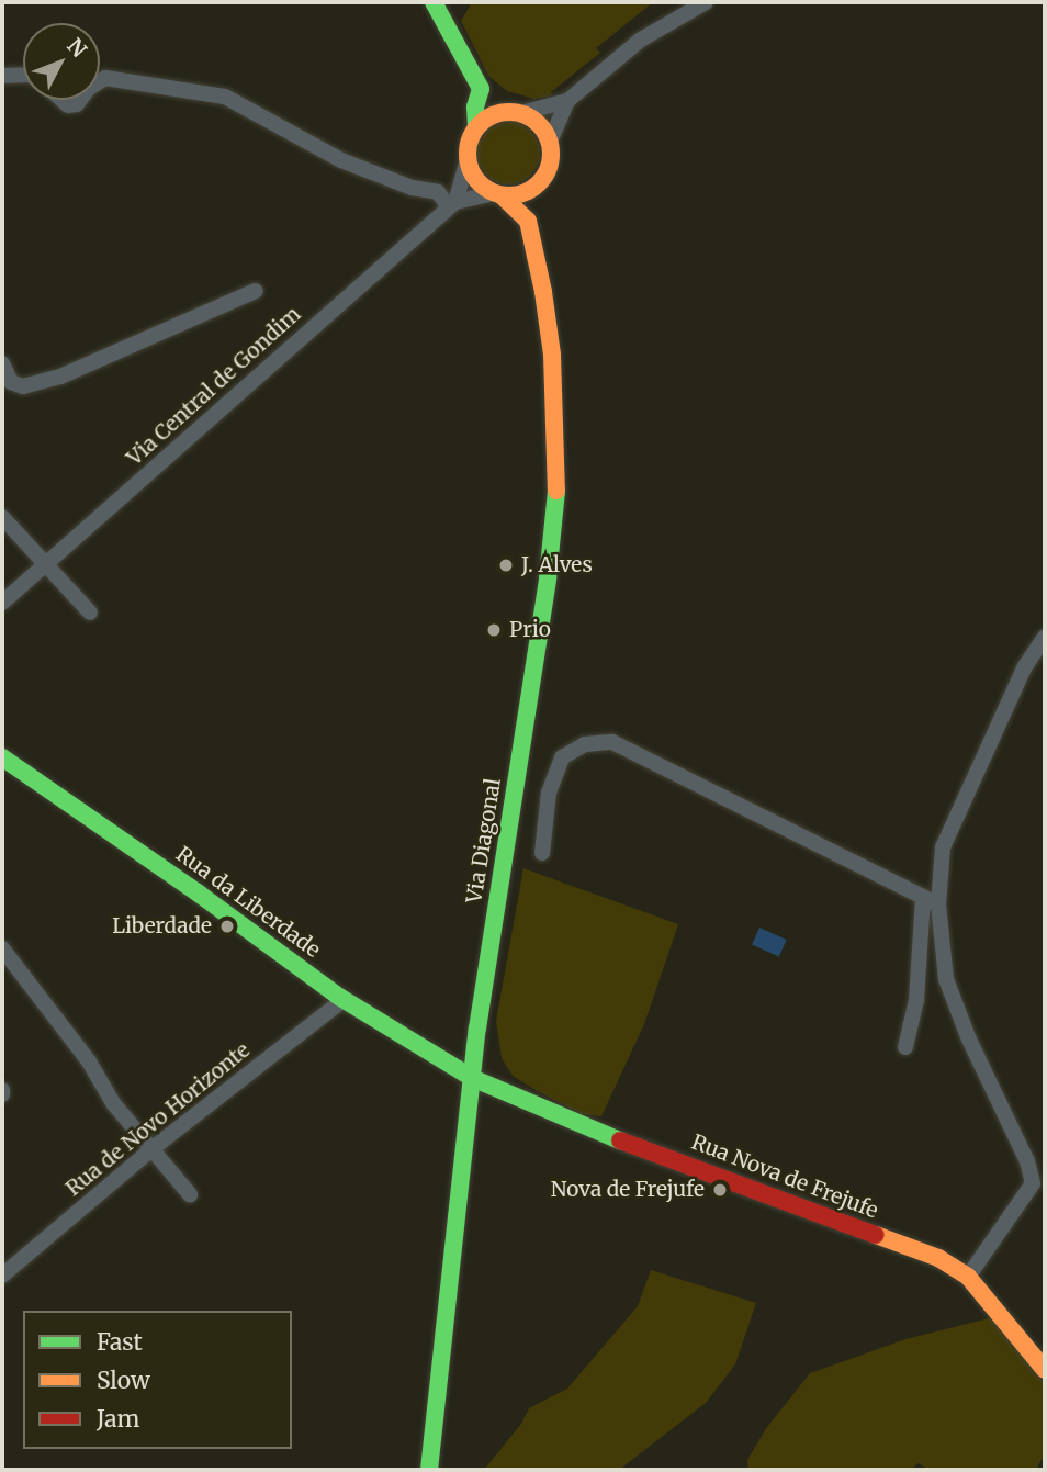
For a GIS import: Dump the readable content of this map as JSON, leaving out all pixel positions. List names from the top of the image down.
{
  "streets": {
    "main road": ["Via Diagonal", "Rua da Liberdade", "Rua Nova de Frejufe"],
    "street": ["Via Central de Gondim", "Rua de Novo Horizonte"]
  },
  "crossings": [
    ["Via Diagonal", "Rua da Liberdade"],
    ["Via Diagonal", "Rua Nova de Frejufe"],
    ["Rua da Liberdade", "Rua de Novo Horizonte"],
    ["Rua da Liberdade", "Rua Nova de Frejufe"]
  ],
  "places": [
    "J. Alves",
    "Prio",
    "Liberdade",
    "Nova de Frejufe"
  ],
  "legend": ["Fast", "Slow", "Jam"],
  "north": "top right"
}
